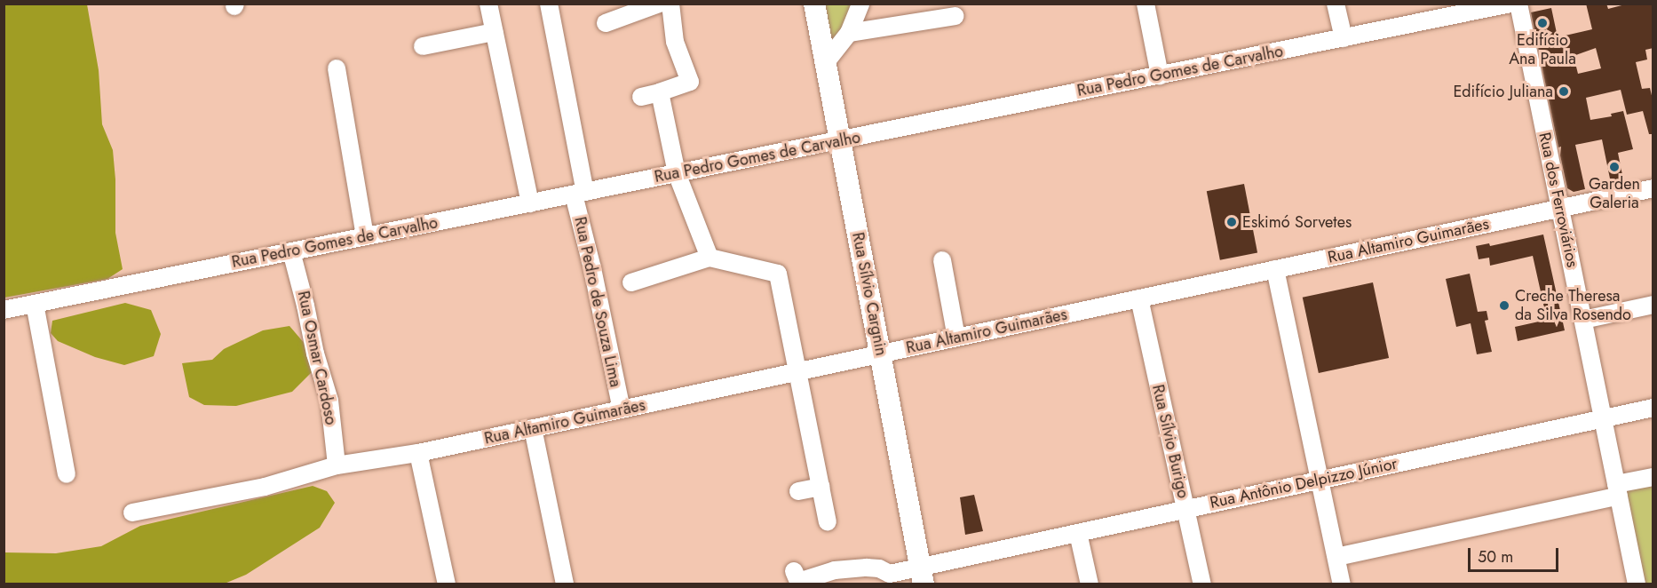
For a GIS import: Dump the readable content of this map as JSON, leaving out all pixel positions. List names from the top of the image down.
{
  "streets": {
    "main road": ["Rua Sílvio Cargnin"],
    "street": [
      "Rua Pedro Gomes de Carvalho",
      "Rua dos Ferroviários",
      "Rua Altamiro Guimarães",
      "Rua Pedro de Souza Lima",
      "Rua Osmar Cardoso",
      "Rua Sílvio Burigo",
      "Rua Antônio Delpizzo Júnior"
    ]
  },
  "crossings": [
    ["Rua Pedro Gomes de Carvalho", "Rua Sílvio Cargnin"],
    ["Rua Pedro Gomes de Carvalho", "Rua Pedro de Souza Lima"],
    ["Rua Pedro Gomes de Carvalho", "Rua Osmar Cardoso"],
    ["Rua dos Ferroviários", "Rua Altamiro Guimarães"],
    ["Rua dos Ferroviários", "Rua Antônio Delpizzo Júnior"],
    ["Rua Altamiro Guimarães", "Rua Sílvio Cargnin"],
    ["Rua Altamiro Guimarães", "Rua Pedro de Souza Lima"],
    ["Rua Altamiro Guimarães", "Rua Osmar Cardoso"],
    ["Rua Altamiro Guimarães", "Rua Sílvio Burigo"],
    ["Rua Sílvio Cargnin", "Rua Antônio Delpizzo Júnior"],
    ["Rua Sílvio Burigo", "Rua Antônio Delpizzo Júnior"]
  ],
  "places": [
    "Edifício Ana Paula",
    "Edifício Juliana",
    "Garden Galeria",
    "Eskimó Sorvetes",
    "Creche Theresa da Silva Rosendo"
  ],
  "scale_bar": "50 m"
}
